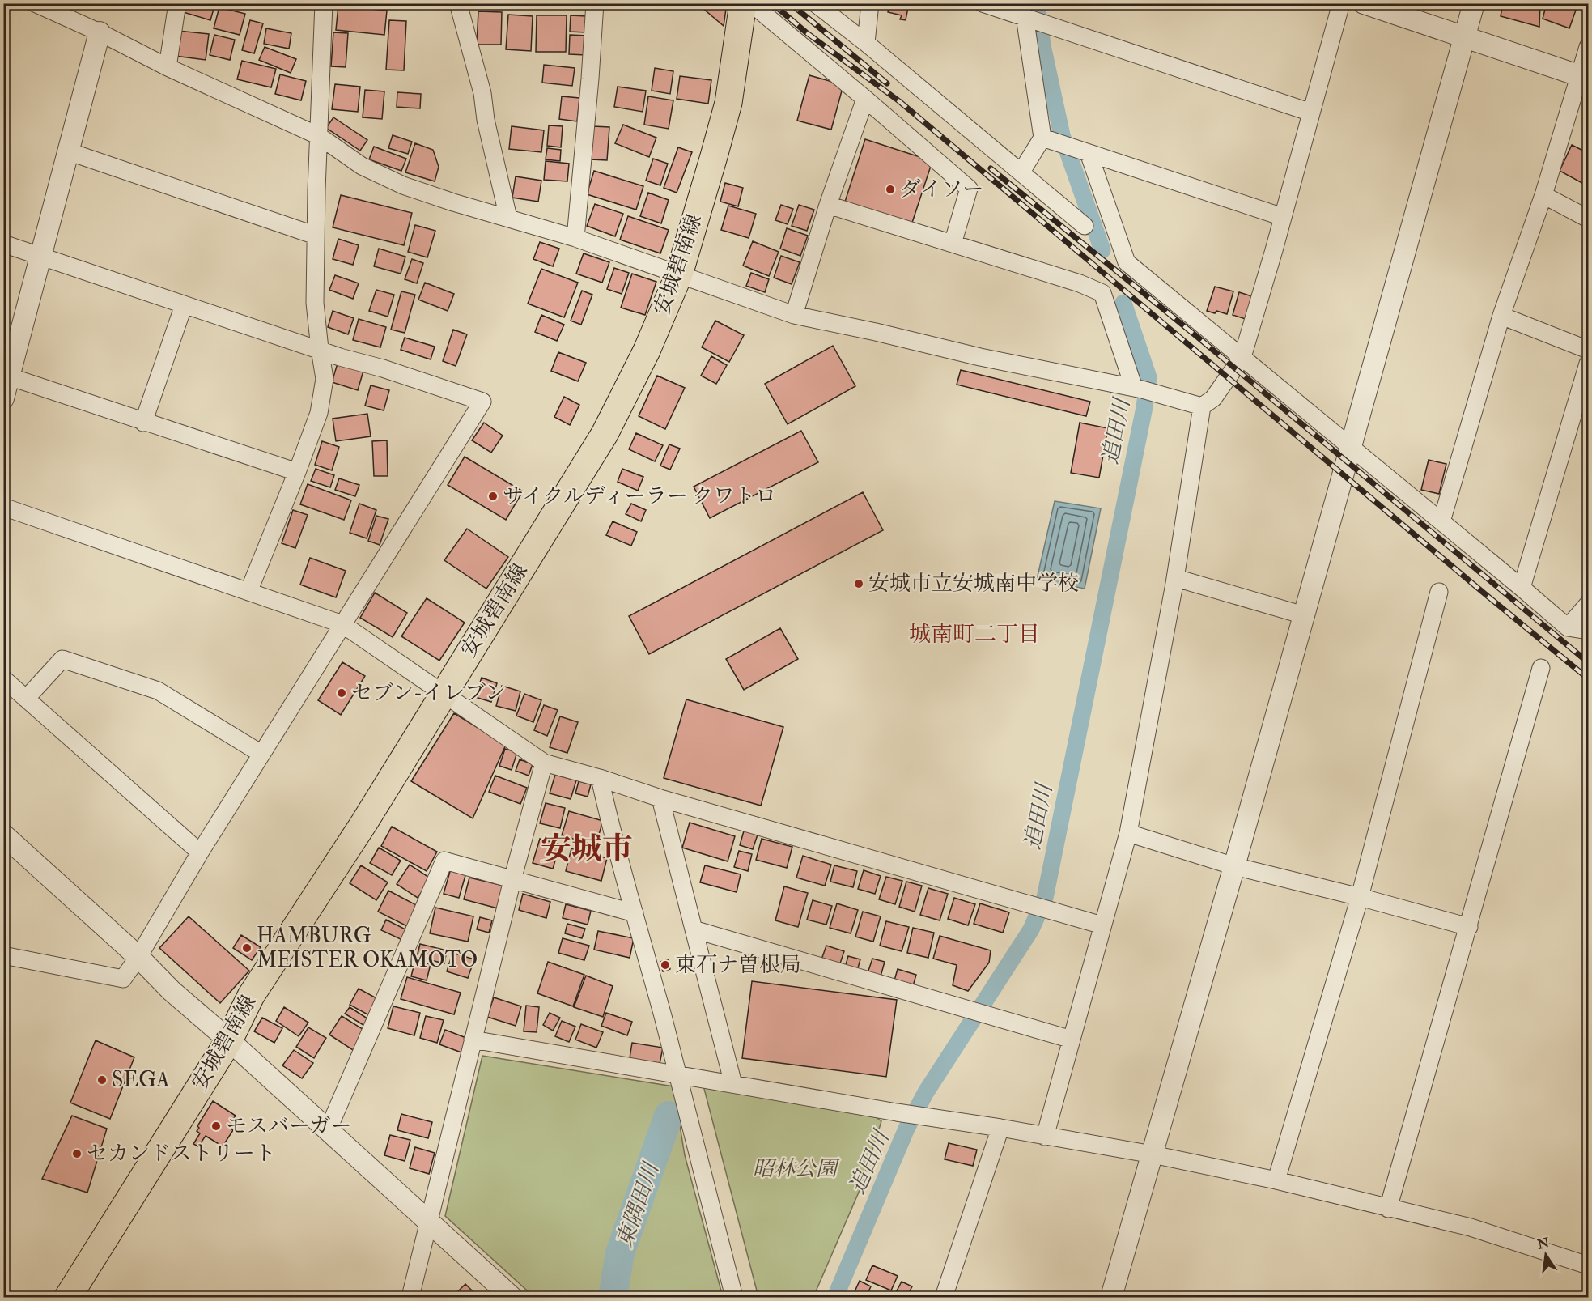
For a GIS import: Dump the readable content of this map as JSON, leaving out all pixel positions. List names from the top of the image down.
{
  "streets": {
    "main road": ["安城碧南線"]
  },
  "districts": ["城南町二丁目", "安城市"],
  "water": ["追田川", "東隅田川"],
  "parks": ["昭林公園"],
  "places": [
    "ダイソー",
    "サイクルディーラー クワトロ",
    "安城市立安城南中学校",
    "セブン-イレブン",
    "HAMBURG MEISTER OKAMOTO",
    "東石ナ曽根局",
    "SEGA",
    "モスバーガー",
    "セカンドストリート"
  ],
  "north": "top"
}
